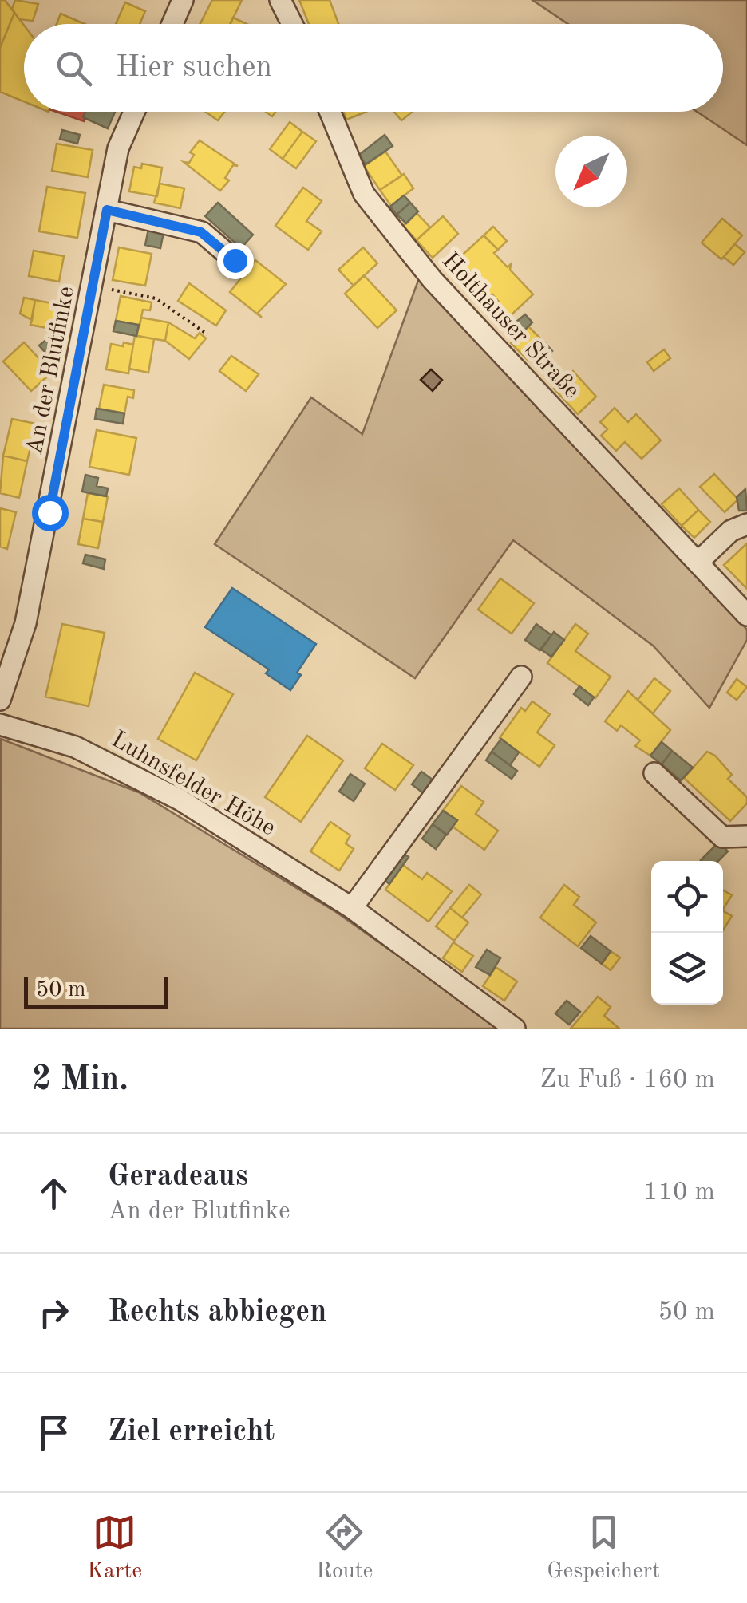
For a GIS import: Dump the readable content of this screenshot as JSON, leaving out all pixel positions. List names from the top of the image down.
{
  "streets": {
    "street": ["Holthauser Straße", "An der Blutfinke", "Luhnsfelder Höhe"]
  },
  "scale_bar": "50 m",
  "north": "bottom left",
  "page": {
    "search": "Hier suchen",
    "scale": "50 m",
    "heading": ["2 Min.", "Zu Fuß · 160 m"],
    "list": [
      ["Geradeaus", "An der Blutfinke", "110 m"],
      ["Rechts abbiegen", "50 m"],
      "Ziel erreicht"
    ],
    "nav": ["Karte", "Route", "Gespeichert"]
  }
}
